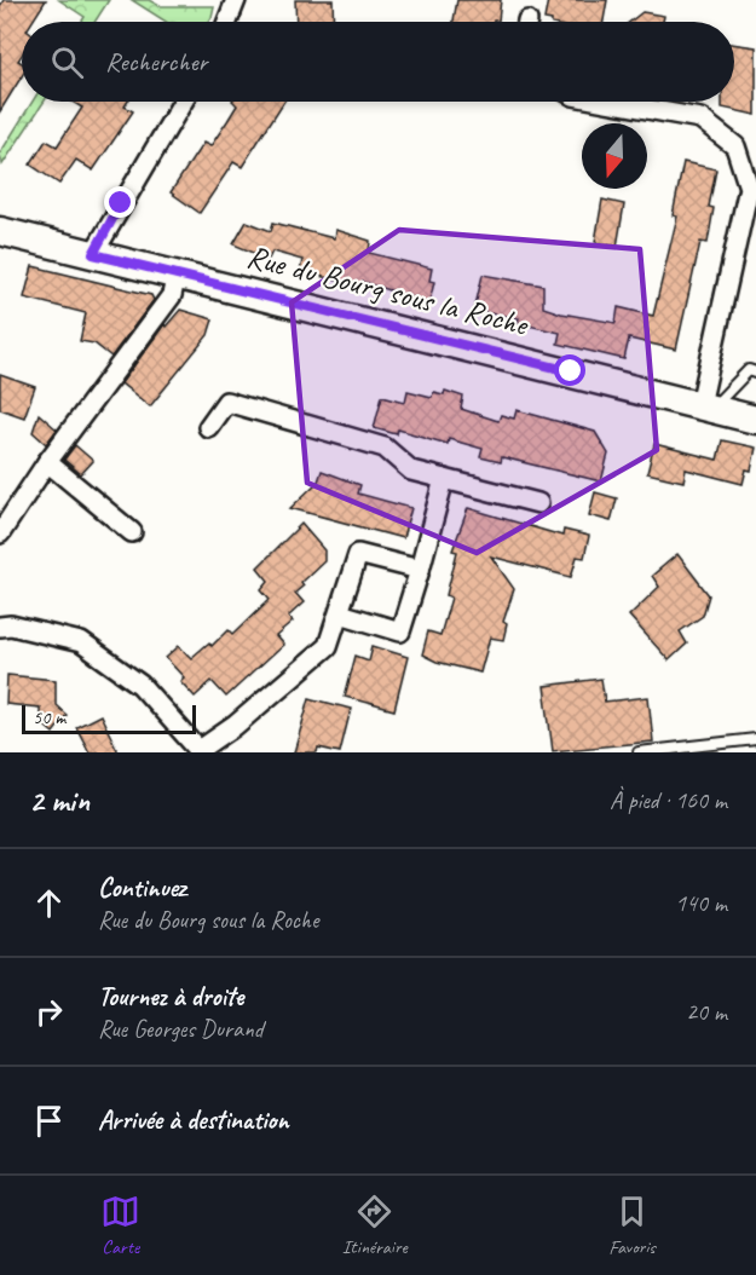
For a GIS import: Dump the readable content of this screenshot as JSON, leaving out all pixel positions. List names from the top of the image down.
{
  "streets": {
    "main road": ["Rue du Bourg sous la Roche"]
  },
  "scale_bar": "50 m",
  "north": "bottom",
  "page": {
    "search": "Rechercher",
    "scale": "50 m",
    "heading": ["2 min", "À pied · 160 m"],
    "list": [
      ["Continuez", "Rue du Bourg sous la Roche", "140 m"],
      ["Tournez à droite", "Rue Georges Durand", "20 m"],
      "Arrivée à destination"
    ],
    "nav": ["Carte", "Itinéraire", "Favoris"]
  }
}
